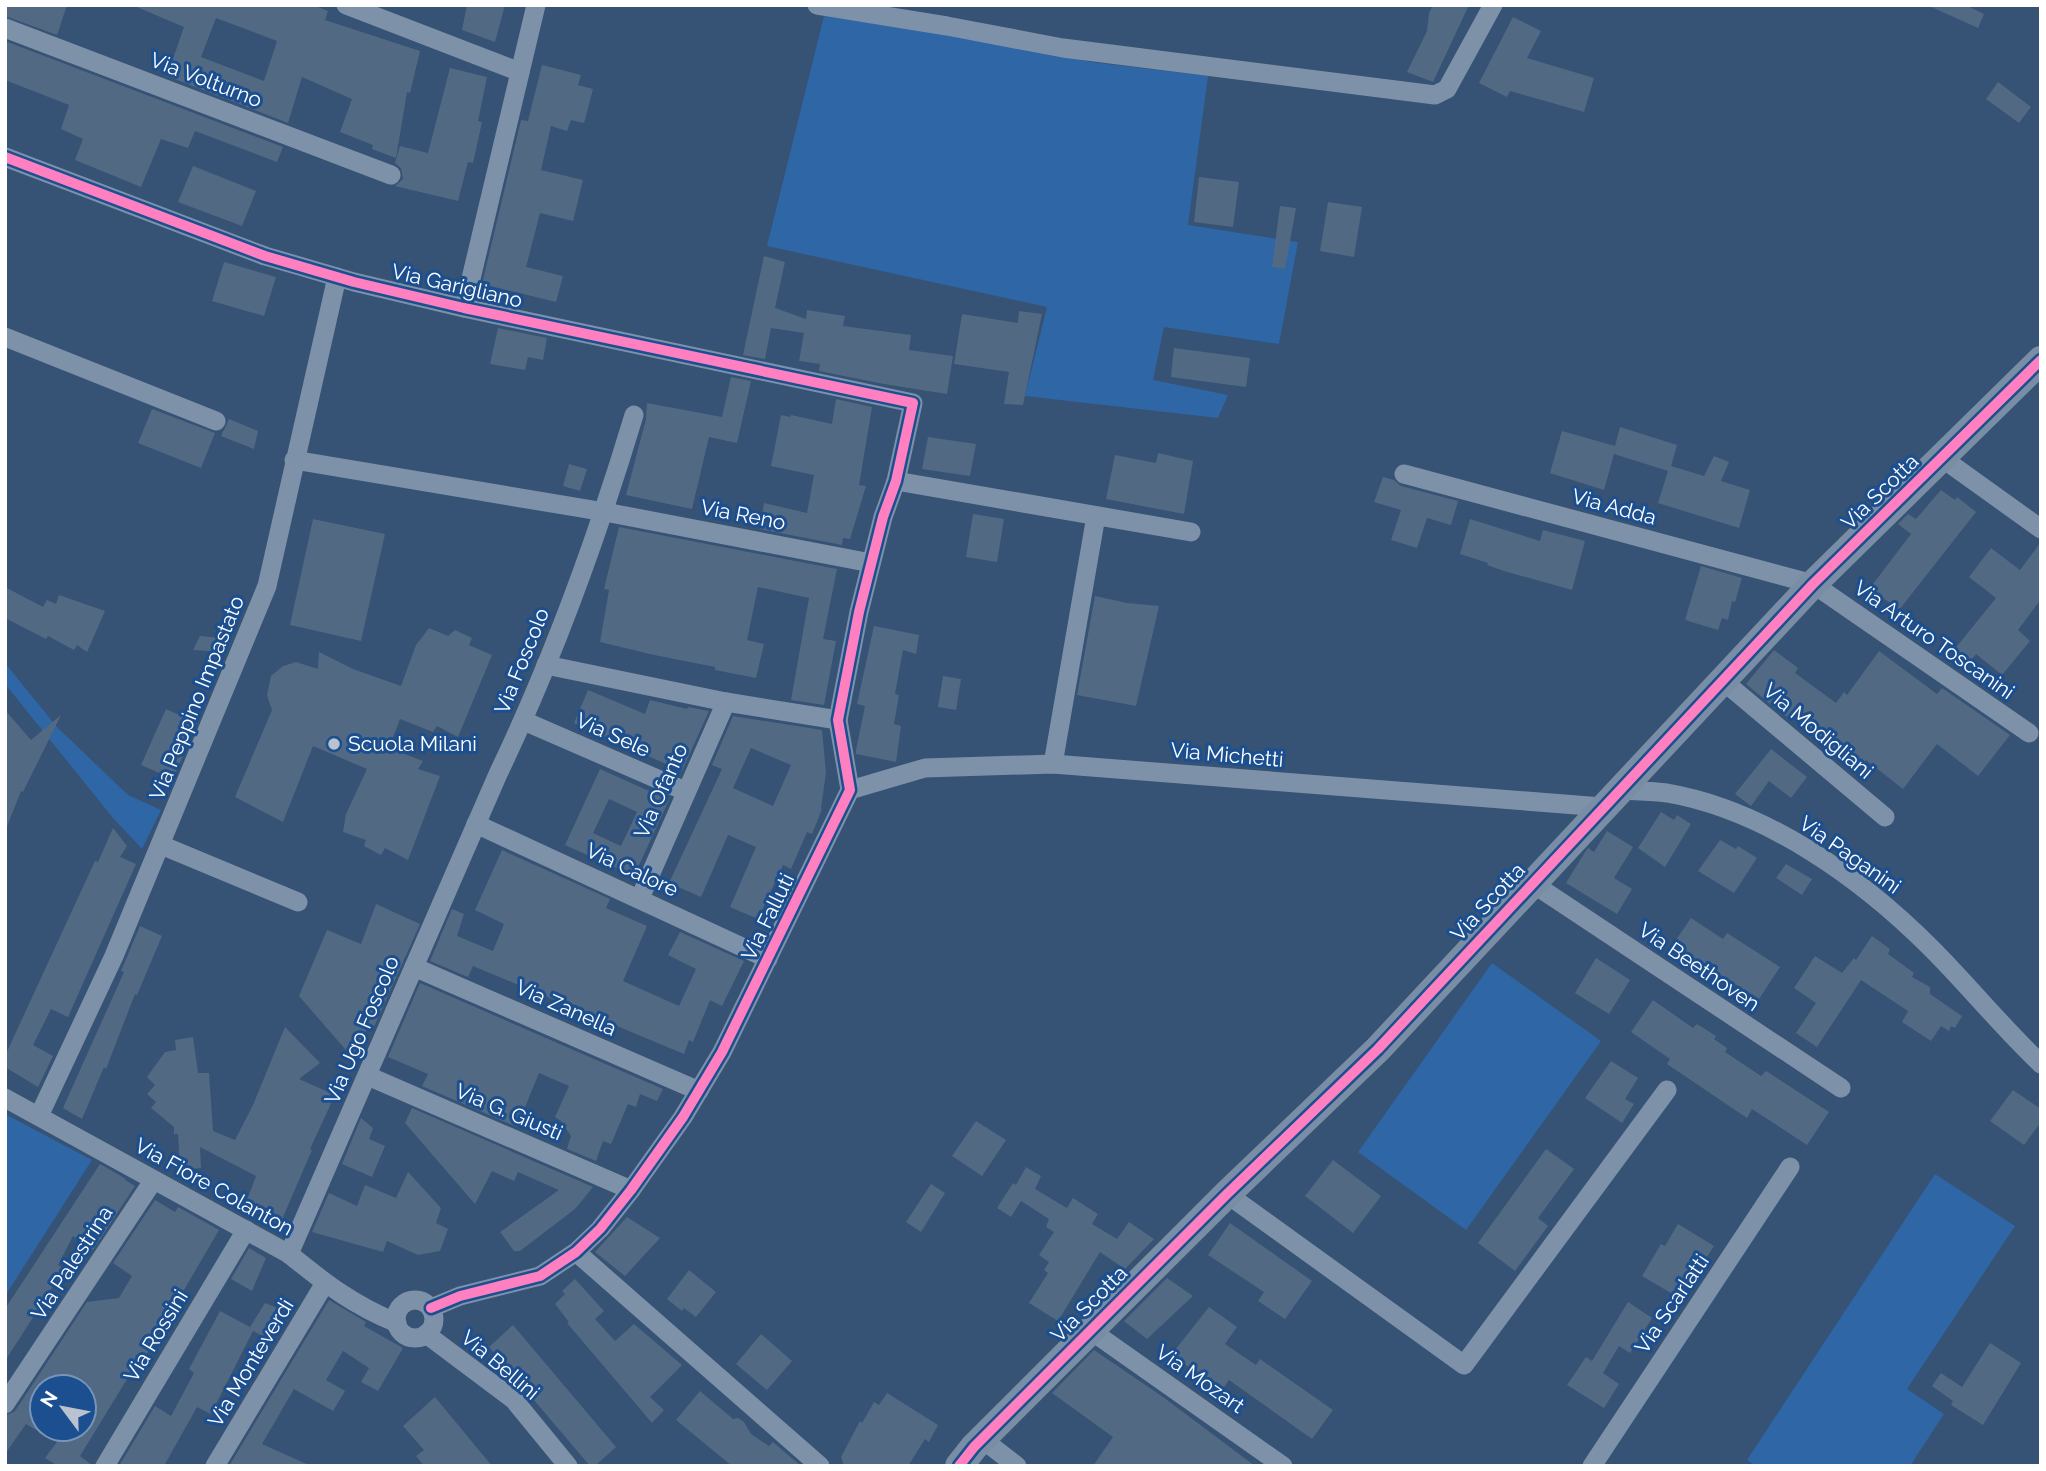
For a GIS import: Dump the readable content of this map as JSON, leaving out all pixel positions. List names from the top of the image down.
{
  "streets": {
    "street": [
      "Via Volturno",
      "Via Garigliano",
      "Via Scotta",
      "Via Adda",
      "Via Reno",
      "Via Arturo Toscanini",
      "Via Foscolo",
      "Via Peppino Impastato",
      "Via Modigliani",
      "Via Sele",
      "Via Michetti",
      "Via Ofanto",
      "Via Paganini",
      "Via Calore",
      "Via Falluti",
      "Via Beethoven",
      "Via Zanella",
      "Via Ugo Foscolo",
      "Via G. Giusti",
      "Via Fiore Colanton",
      "Via Palestrina",
      "Via Scarlatti",
      "Via Rossini",
      "Via Monteverdi",
      "Via Bellini",
      "Via Mozart"
    ]
  },
  "crossings": [
    ["Via Garigliano", "Via Peppino Impastato"],
    ["Via Scotta", "Via Adda"],
    ["Via Scotta", "Via Arturo Toscanini"],
    ["Via Scotta", "Via Modigliani"],
    ["Via Scotta", "Via Michetti"],
    ["Via Scotta", "Via Paganini"],
    ["Via Scotta", "Via Beethoven"],
    ["Via Scotta", "Via Mozart"],
    ["Via Adda", "Via Arturo Toscanini"],
    ["Via Reno", "Via Foscolo"],
    ["Via Reno", "Via Peppino Impastato"],
    ["Via Foscolo", "Via Sele"],
    ["Via Foscolo", "Via Calore"],
    ["Via Foscolo", "Via Ugo Foscolo"],
    ["Via Peppino Impastato", "Via Fiore Colanton"],
    ["Via Sele", "Via Ofanto"],
    ["Via Michetti", "Via Paganini"],
    ["Via Michetti", "Via Falluti"],
    ["Via Ofanto", "Via Calore"],
    ["Via Calore", "Via Falluti"],
    ["Via Calore", "Via Ugo Foscolo"],
    ["Via Falluti", "Via Zanella"],
    ["Via Falluti", "Via G. Giusti"],
    ["Via Falluti", "Via Fiore Colanton"],
    ["Via Falluti", "Via Bellini"],
    ["Via Zanella", "Via Ugo Foscolo"],
    ["Via Ugo Foscolo", "Via G. Giusti"],
    ["Via Ugo Foscolo", "Via Fiore Colanton"],
    ["Via Fiore Colanton", "Via Palestrina"],
    ["Via Fiore Colanton", "Via Rossini"],
    ["Via Fiore Colanton", "Via Monteverdi"],
    ["Via Fiore Colanton", "Via Bellini"]
  ],
  "places": ["Scuola Milani"],
  "north": "top left"
}
